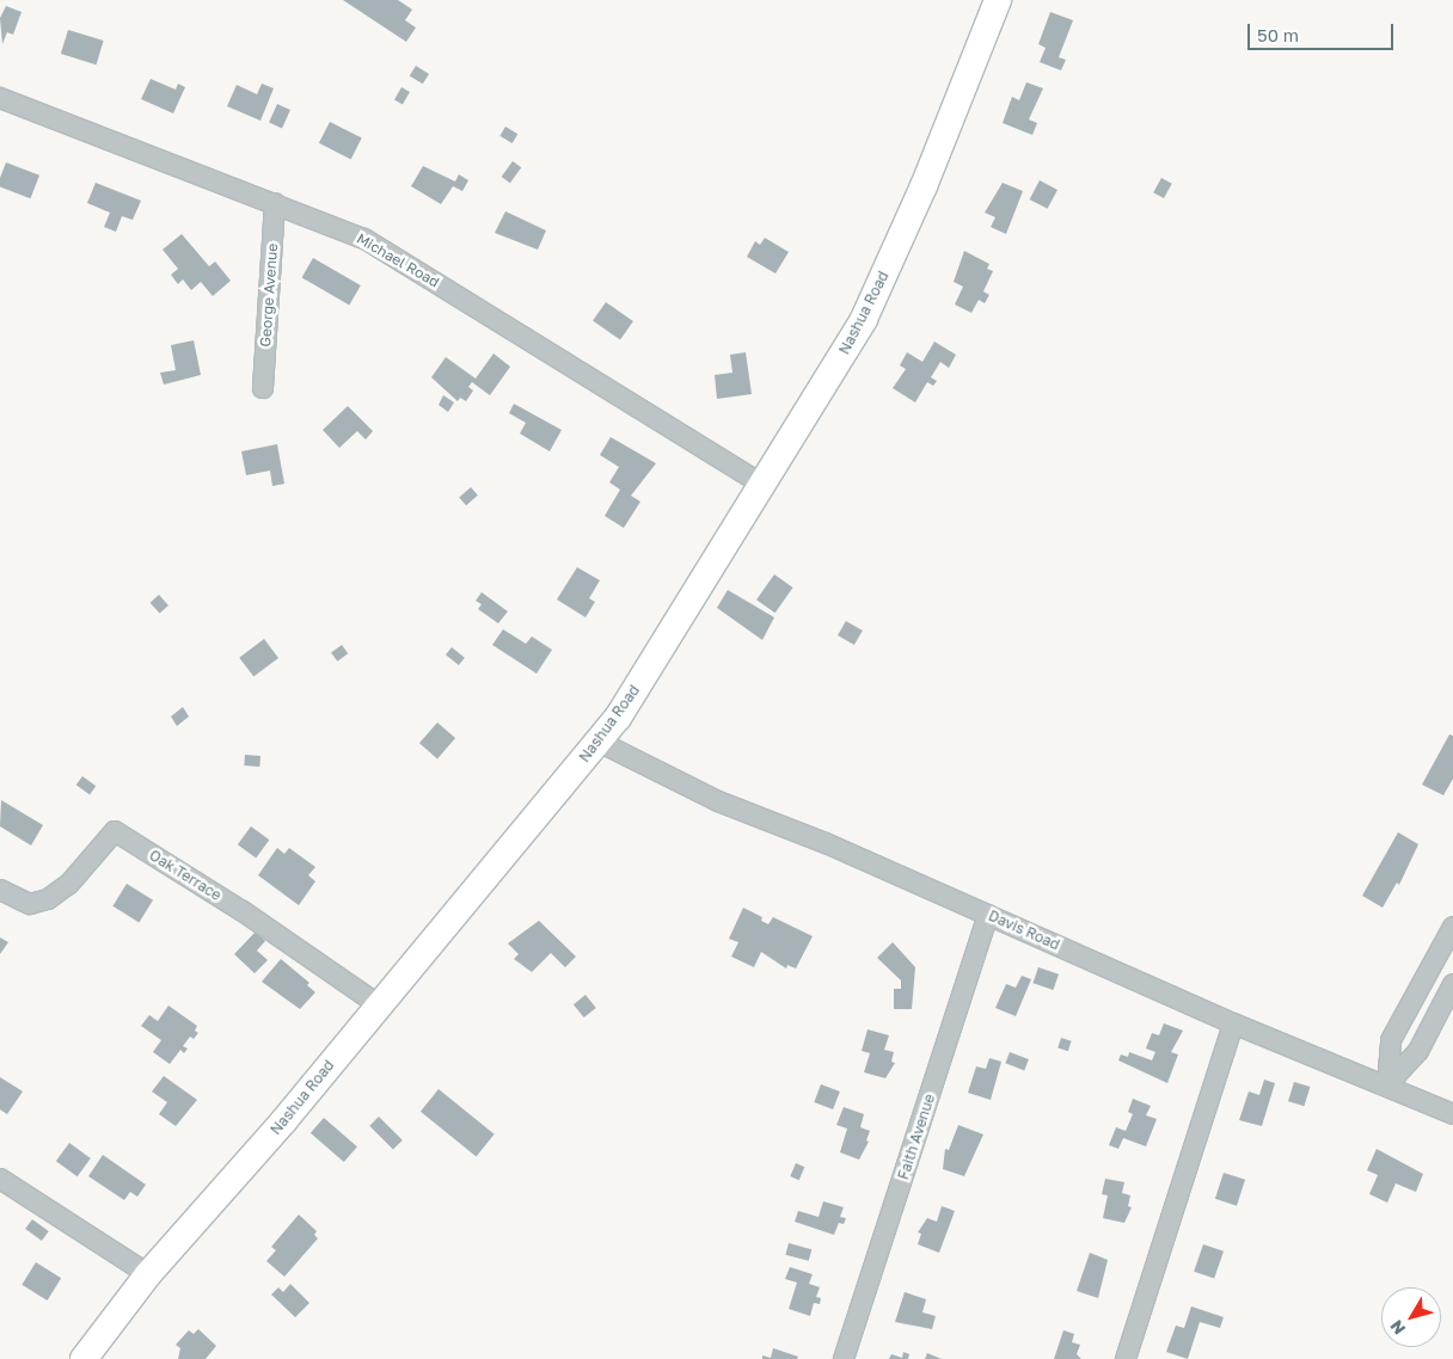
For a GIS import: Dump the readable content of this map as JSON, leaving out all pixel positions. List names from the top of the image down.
{
  "streets": {
    "main road": ["Nashua Road"],
    "street": [
      "Michael Road",
      "George Avenue",
      "Oak Terrace",
      "Davis Road",
      "Faith Avenue"
    ]
  },
  "crossings": [
    ["Michael Road", "George Avenue"],
    ["Michael Road", "Nashua Road"],
    ["Nashua Road", "Oak Terrace"],
    ["Nashua Road", "Davis Road"],
    ["Davis Road", "Faith Avenue"]
  ],
  "scale_bar": "50 m",
  "north": "bottom left"
}
